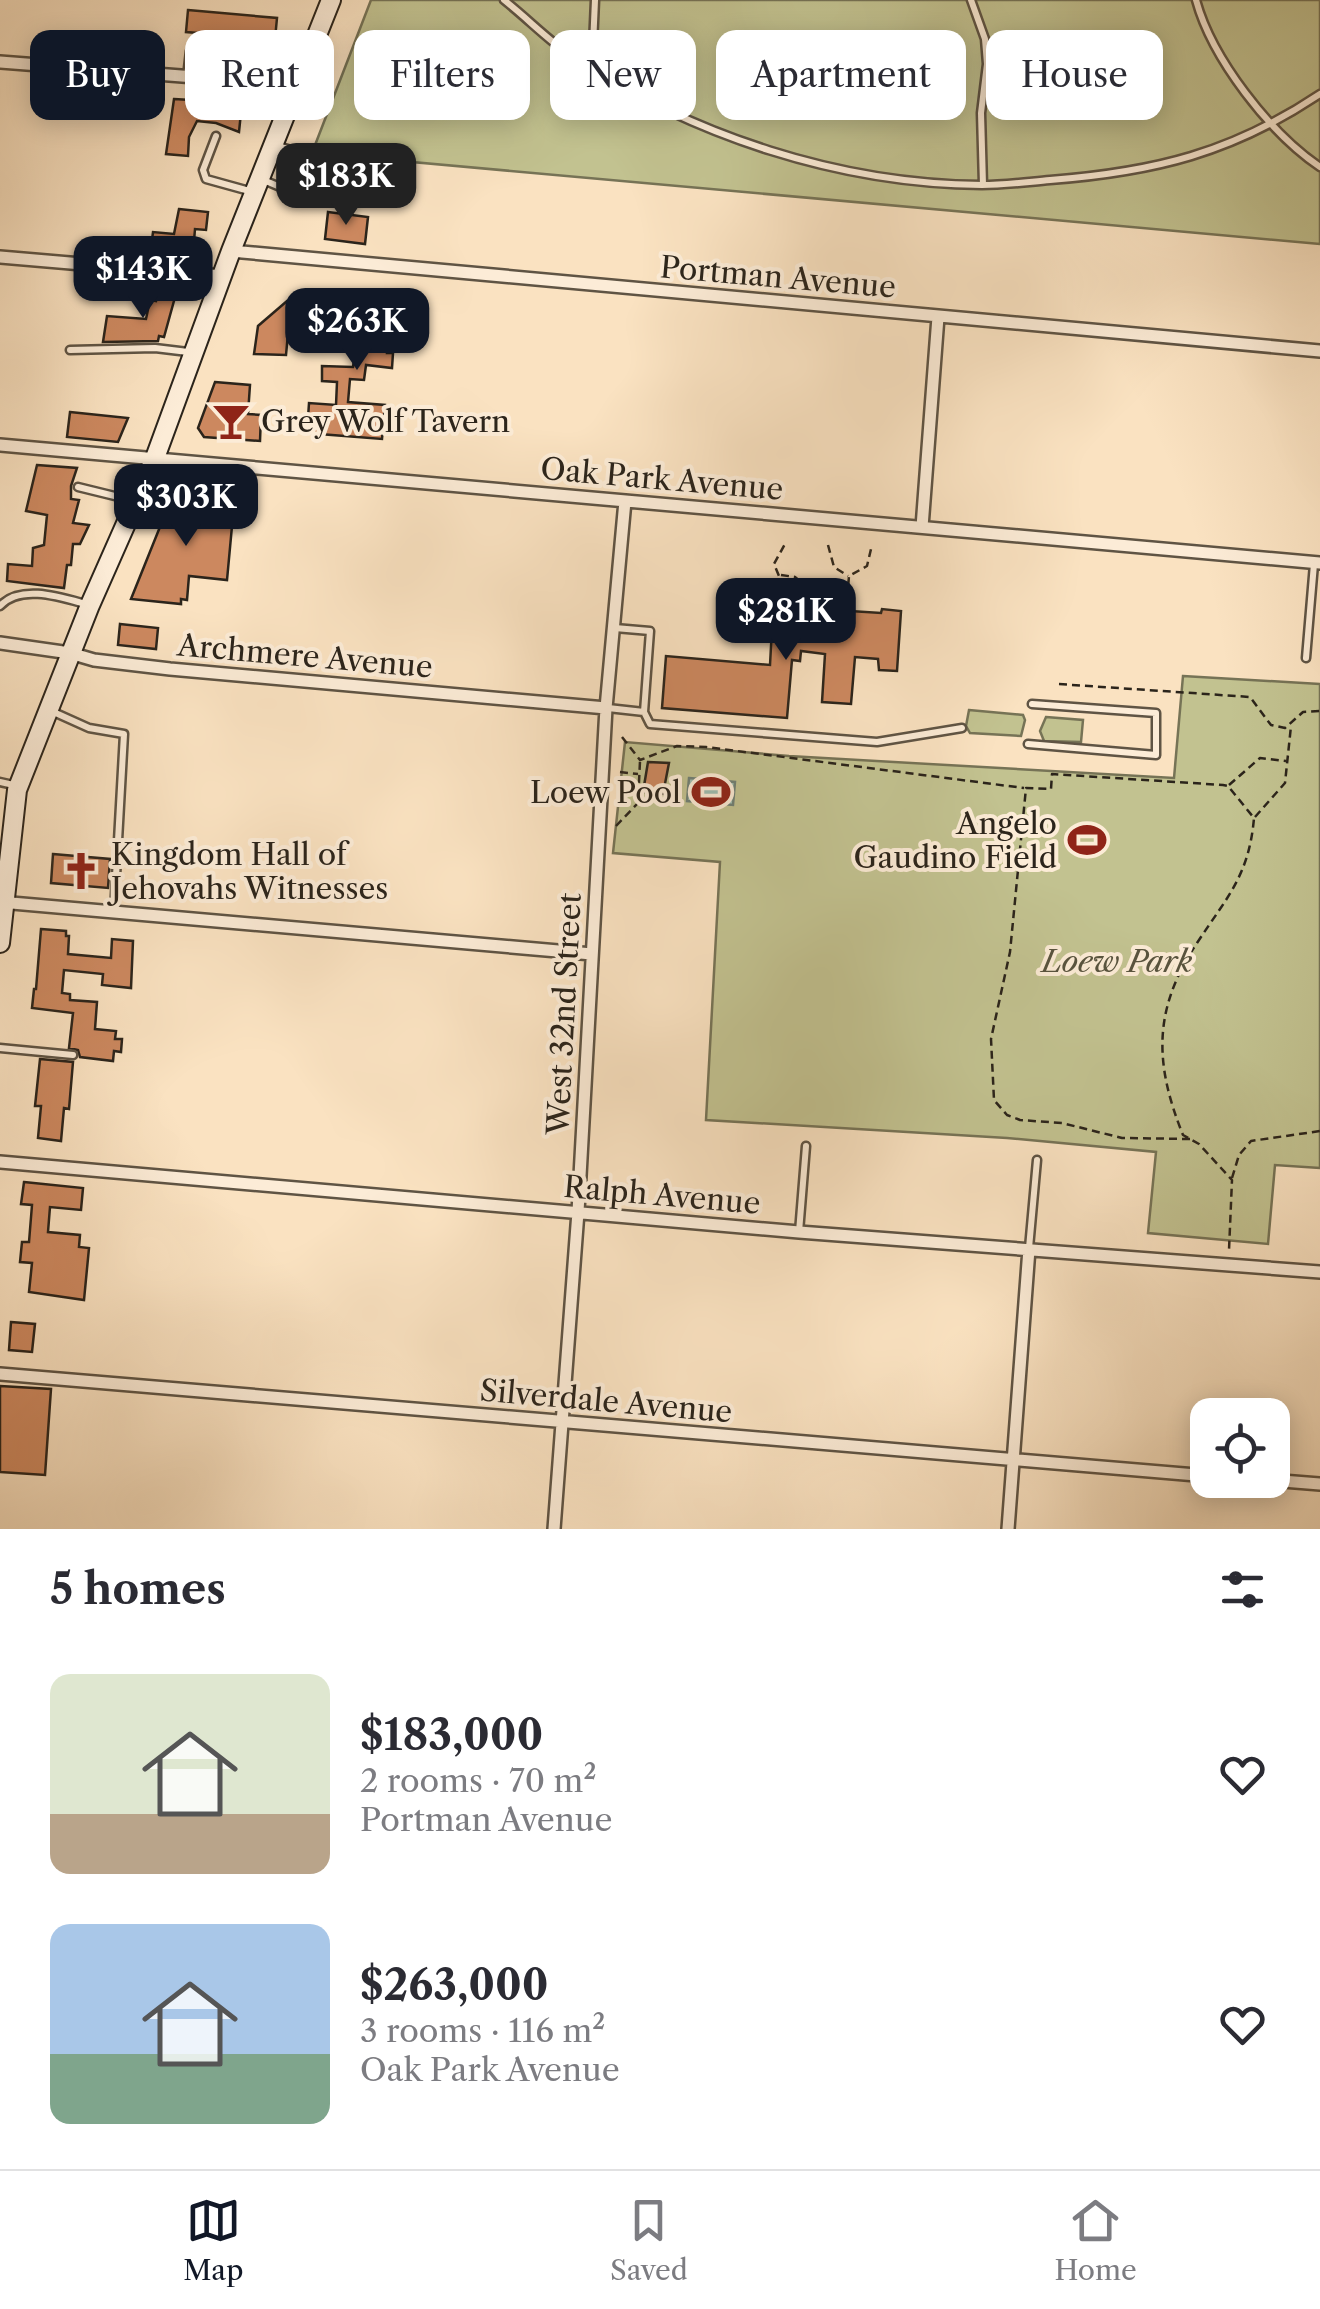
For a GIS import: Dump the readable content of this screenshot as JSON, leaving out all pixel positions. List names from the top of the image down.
{
  "streets": {
    "street": [
      "Portman Avenue",
      "Oak Park Avenue",
      "Archmere Avenue",
      "West 32nd Street",
      "Ralph Avenue",
      "Silverdale Avenue"
    ]
  },
  "crossings": [
    ["Oak Park Avenue", "West 32nd Street"],
    ["Archmere Avenue", "West 32nd Street"],
    ["West 32nd Street", "Ralph Avenue"],
    ["West 32nd Street", "Silverdale Avenue"]
  ],
  "parks": ["Loew Park"],
  "places": {
    "bar": ["Grey Wolf Tavern"],
    "sports": ["Loew Pool", "Angelo Gaudino Field"],
    "church": ["Kingdom Hall of Jehovahs Witnesses"]
  },
  "page": {
    "chip": [
      "Buy",
      "Rent",
      "Filters",
      "New",
      "Apartment",
      "House"
    ],
    "price": [
      "$183K",
      "$143K",
      "$263K",
      "$303K",
      "$281K"
    ],
    "heading": "5 homes",
    "list": [
      {
        "name": "$183,000",
        "note": "2 rooms · 70 m² · Portman Avenue"
      },
      {
        "name": "$263,000",
        "note": "3 rooms · 116 m² · Oak Park Avenue"
      }
    ],
    "tabs": ["Map", "Saved", "Home"]
  }
}
